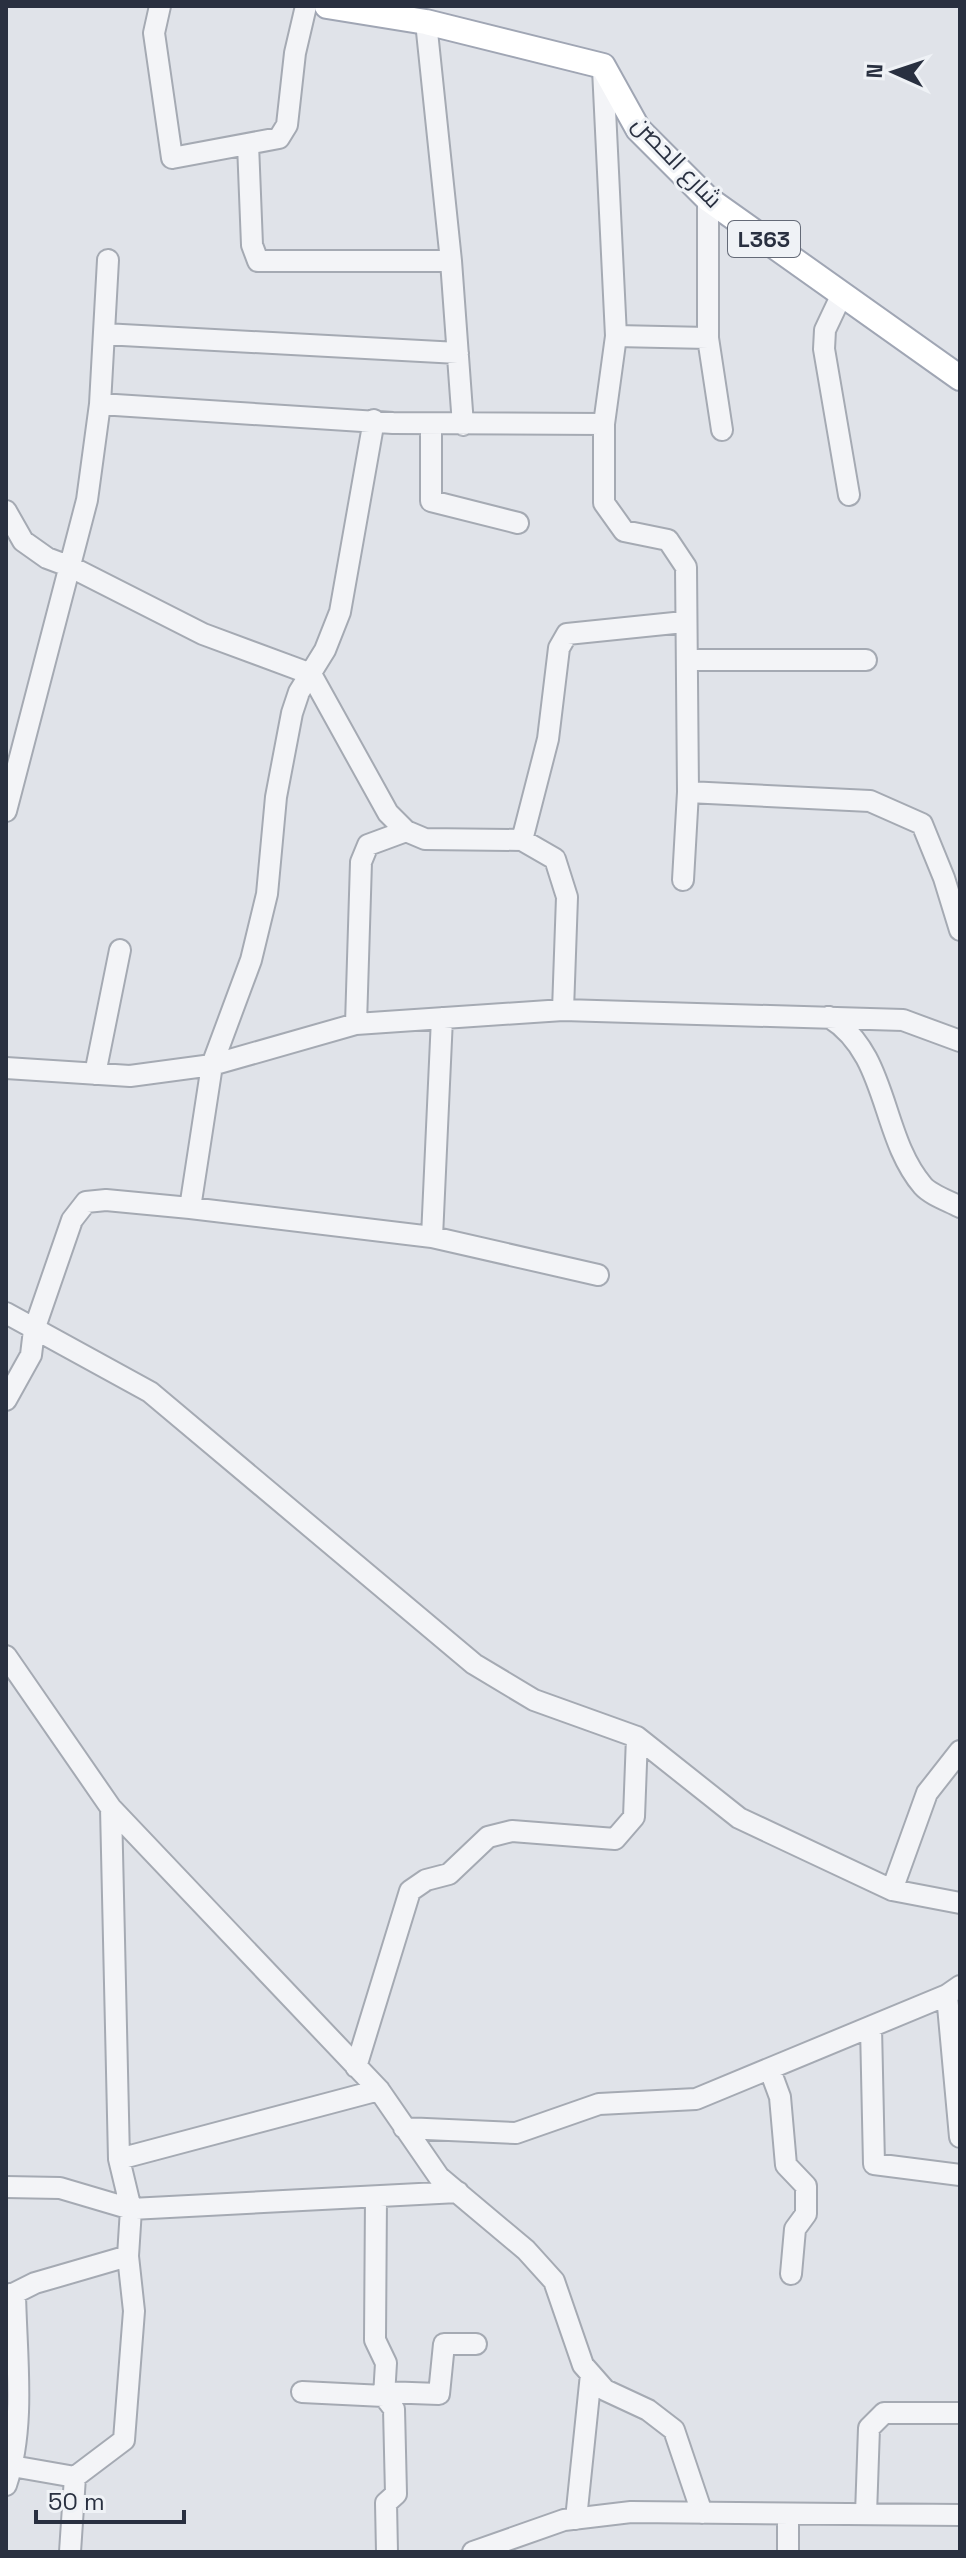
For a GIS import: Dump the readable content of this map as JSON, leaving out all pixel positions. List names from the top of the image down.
{
  "streets": {
    "main road": ["شارع الحصن", "L363"]
  },
  "scale_bar": "50 m",
  "north": "left"
}
